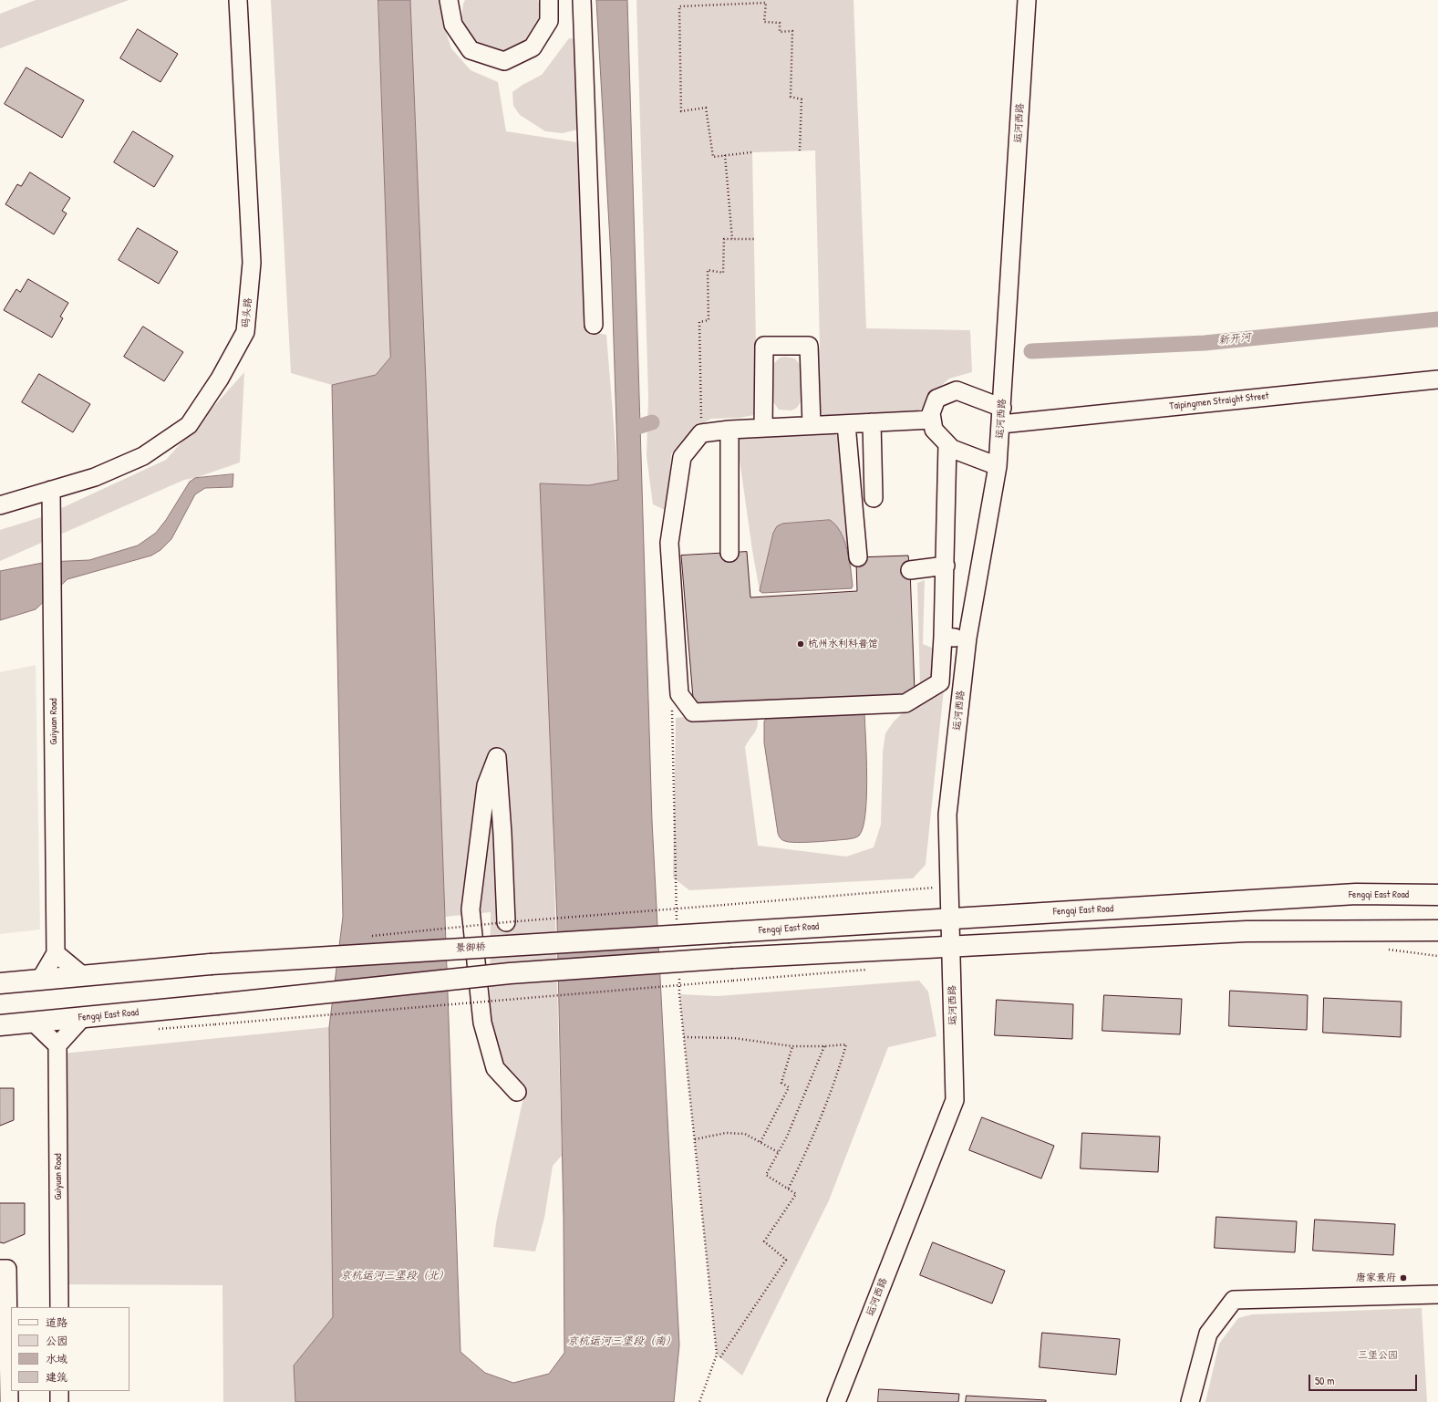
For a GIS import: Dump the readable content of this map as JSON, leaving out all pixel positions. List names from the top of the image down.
{
  "streets": {
    "main road": ["Fengqi East Road", "景御桥"],
    "street": [
      "运河西路",
      "码头路",
      "Taipingmen Straight Street",
      "Guiyuan Road"
    ]
  },
  "crossings": [
    ["运河西路", "Taipingmen Straight Street"],
    ["运河西路", "Fengqi East Road"],
    ["码头路", "Guiyuan Road"],
    ["Fengqi East Road", "景御桥"]
  ],
  "water": ["新开河", "京杭运河三堡段（北）", "京杭运河三堡段（南）"],
  "parks": ["三堡公园"],
  "places": ["杭州水利科普馆", "唐家景府"],
  "legend": [
    "道路",
    "公园",
    "水域",
    "建筑"
  ],
  "scale_bar": "50 m"
}
